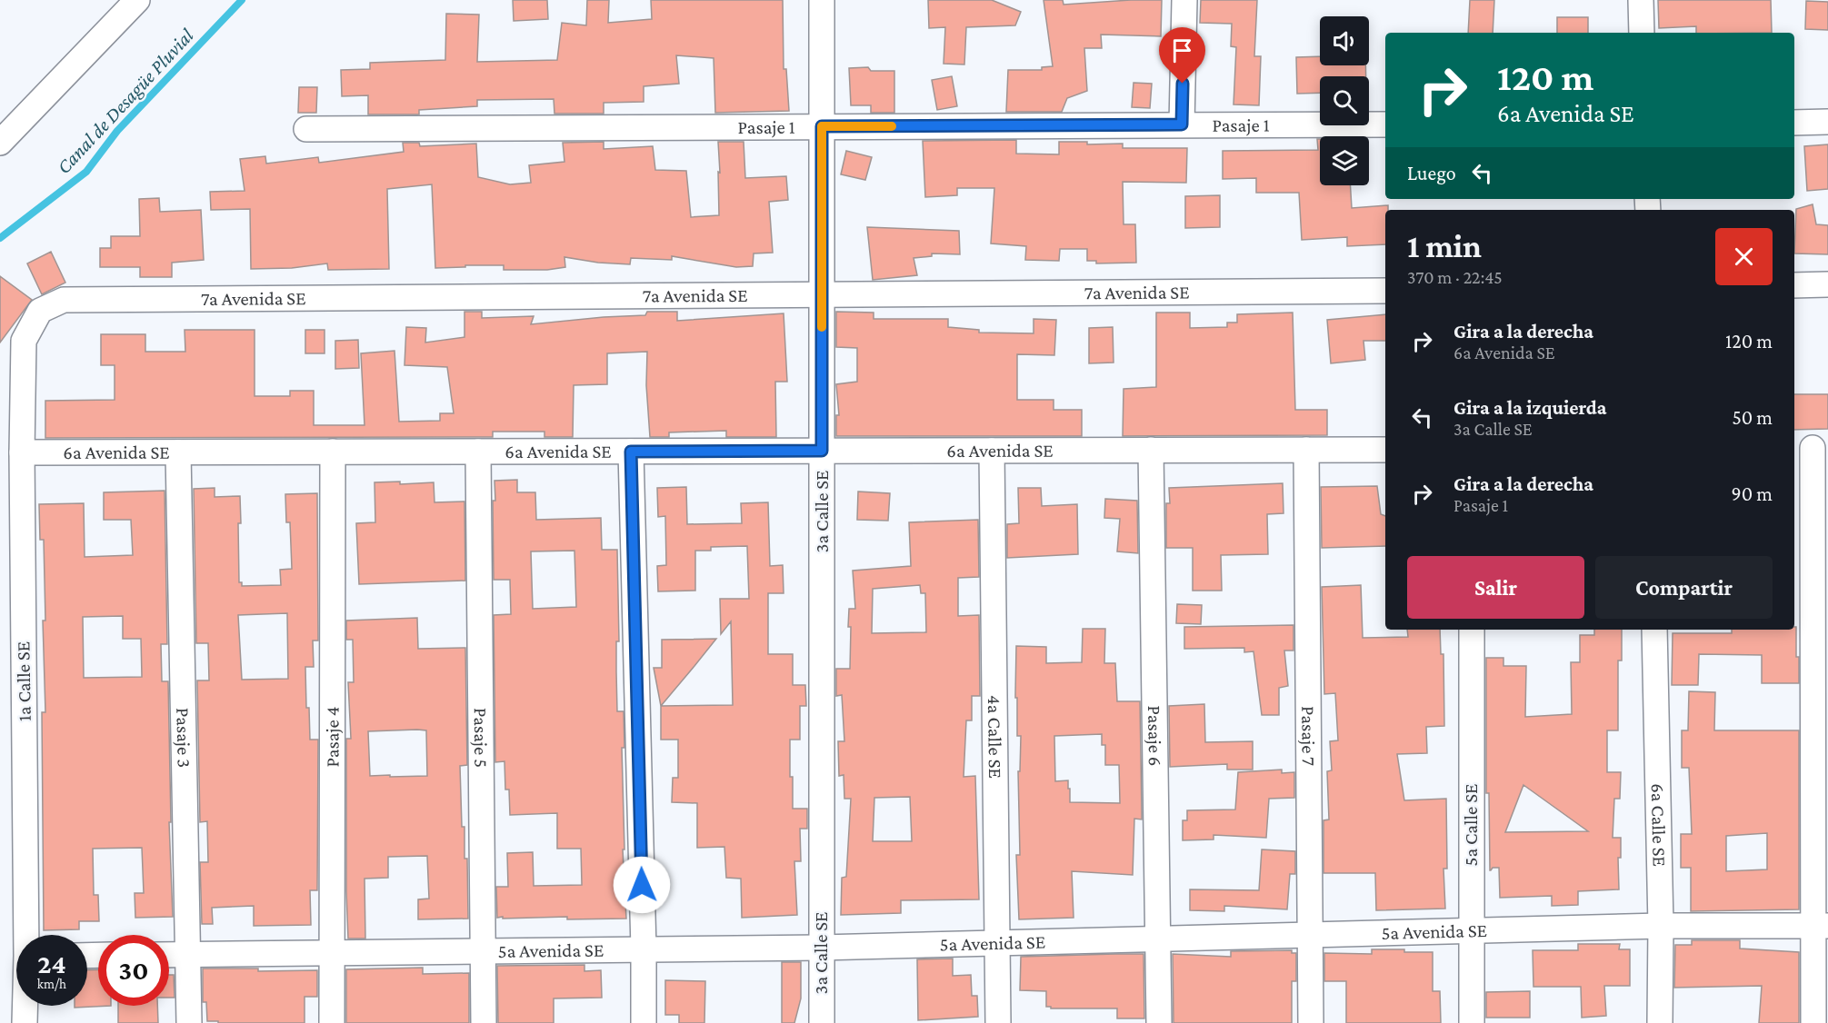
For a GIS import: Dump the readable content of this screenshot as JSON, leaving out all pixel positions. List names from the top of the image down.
{
  "streets": {
    "street": [
      "Pasaje 1",
      "7a Avenida SE",
      "6a Avenida SE",
      "3a Calle SE",
      "1a Calle SE",
      "Pasaje 7",
      "4a Calle SE",
      "Pasaje 6",
      "Pasaje 3",
      "Pasaje 4",
      "Pasaje 5",
      "5a Calle SE",
      "6a Calle SE",
      "5a Avenida SE"
    ]
  },
  "crossings": [
    ["Pasaje 1", "3a Calle SE"],
    ["7a Avenida SE", "3a Calle SE"],
    ["7a Avenida SE", "1a Calle SE"],
    ["6a Avenida SE", "3a Calle SE"],
    ["6a Avenida SE", "1a Calle SE"],
    ["6a Avenida SE", "Pasaje 7"],
    ["6a Avenida SE", "4a Calle SE"],
    ["6a Avenida SE", "Pasaje 6"],
    ["6a Avenida SE", "Pasaje 3"],
    ["6a Avenida SE", "Pasaje 4"],
    ["6a Avenida SE", "Pasaje 5"],
    ["3a Calle SE", "5a Avenida SE"],
    ["Pasaje 7", "5a Avenida SE"],
    ["4a Calle SE", "5a Avenida SE"],
    ["Pasaje 6", "5a Avenida SE"],
    ["Pasaje 3", "5a Avenida SE"],
    ["Pasaje 4", "5a Avenida SE"],
    ["Pasaje 5", "5a Avenida SE"],
    ["5a Calle SE", "5a Avenida SE"],
    ["6a Calle SE", "5a Avenida SE"]
  ],
  "water": ["Canal de Desagüe Pluvial"],
  "page": {
    "turn": ["120 m", "6a Avenida SE"],
    "then": "Luego",
    "heading": ["1 min", "370 m · 22:45"],
    "list": [
      {
        "name": "Gira a la derecha",
        "note": "6a Avenida SE",
        "value": "120 m"
      },
      {
        "name": "Gira a la izquierda",
        "note": "3a Calle SE",
        "value": "50 m"
      },
      {
        "name": "Gira a la derecha",
        "note": "Pasaje 1",
        "value": "90 m"
      }
    ],
    "buttons": ["Salir", "Compartir"],
    "speed": "24 km/h",
    "limit": "30"
  }
}
